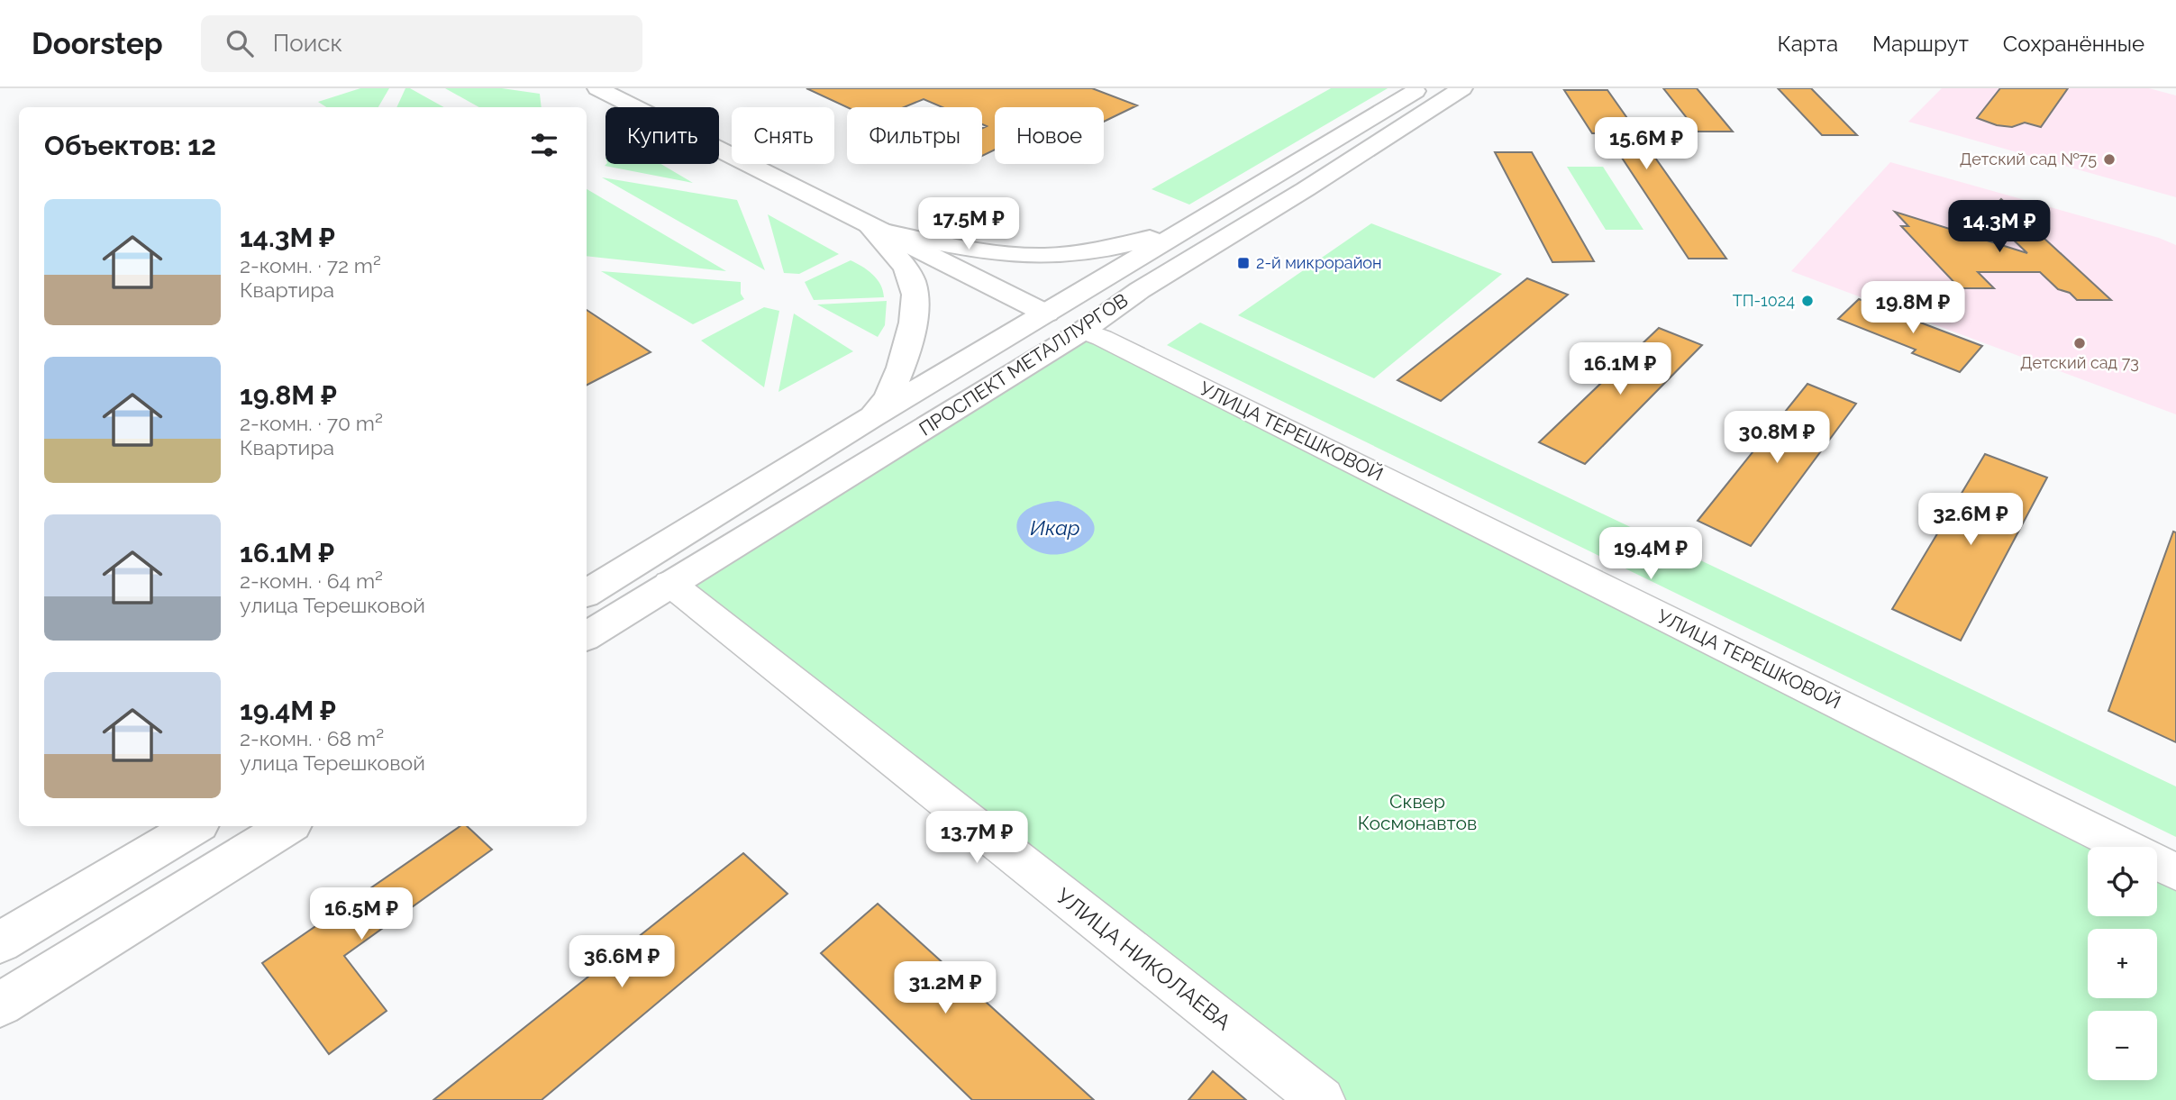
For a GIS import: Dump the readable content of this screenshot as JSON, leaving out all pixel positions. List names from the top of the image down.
{
  "streets": {
    "main road": ["ПРОСПЕКТ МЕТАЛЛУРГОВ"],
    "street": ["УЛИЦА ТЕРЕШКОВОЙ", "УЛИЦА НИКОЛАЕВА"]
  },
  "crossings": [
    ["ПРОСПЕКТ МЕТАЛЛУРГОВ", "УЛИЦА ТЕРЕШКОВОЙ"],
    ["ПРОСПЕКТ МЕТАЛЛУРГОВ", "УЛИЦА НИКОЛАЕВА"]
  ],
  "water": ["Икар"],
  "parks": ["Сквер Космонавтов"],
  "places": {
    "other": ["Детский сад №75", "ТП-1024", "Детский сад 73"],
    "transit": ["2-й микрорайон"]
  },
  "page": {
    "header": "Doorstep",
    "search": "Поиск",
    "nav": ["Карта", "Маршрут", "Сохранённые"],
    "chip": [
      "Купить",
      "Снять",
      "Фильтры",
      "Новое"
    ],
    "heading": "Объектов: 12",
    "price": [
      "15.6M ₽",
      "17.5M ₽",
      "14.3M ₽",
      "19.8M ₽",
      "16.1M ₽",
      "30.8M ₽",
      "32.6M ₽",
      "19.4M ₽",
      "13.7M ₽",
      "16.5M ₽",
      "36.6M ₽",
      "31.2M ₽"
    ],
    "list": [
      {
        "name": "14.3M ₽",
        "note": "2-комн. · 72 m² · Квартира"
      },
      {
        "name": "19.8M ₽",
        "note": "2-комн. · 70 m² · Квартира"
      },
      {
        "name": "16.1M ₽",
        "note": "2-комн. · 64 m² · улица Терешковой"
      },
      {
        "name": "19.4M ₽",
        "note": "2-комн. · 68 m² · улица Терешковой"
      }
    ],
    "map_buttons": ["+", "−"]
  }
}
